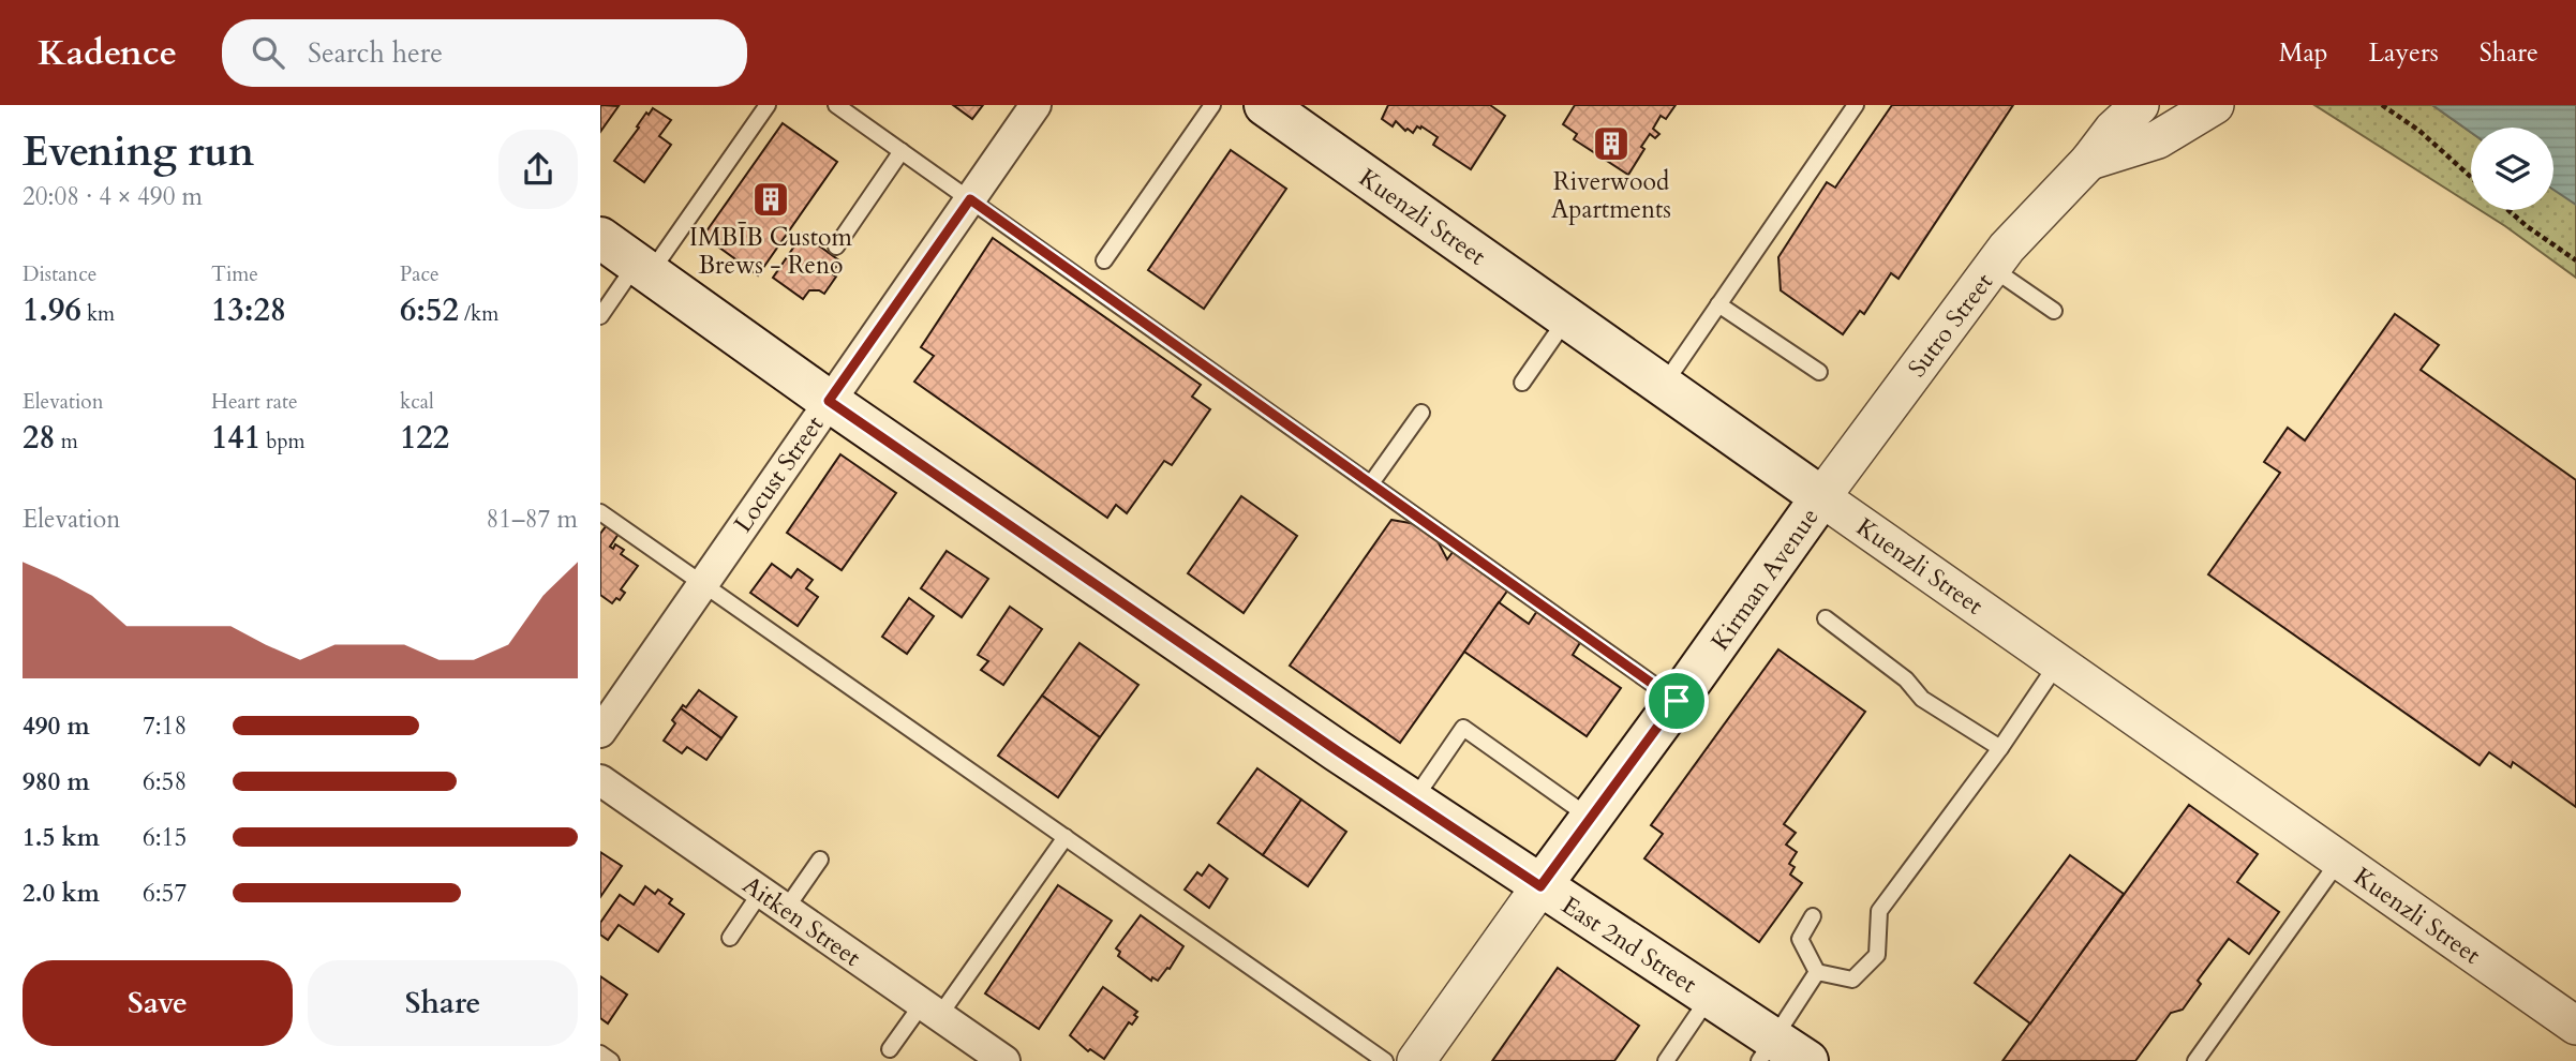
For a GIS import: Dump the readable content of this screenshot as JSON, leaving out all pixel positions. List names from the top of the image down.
{
  "streets": {
    "main road": ["Kuenzli Street", "Kirman Avenue", "East 2nd Street"],
    "street": ["Sutro Street", "Locust Street", "Aitken Street"]
  },
  "crossings": [
    ["Kuenzli Street", "Sutro Street"],
    ["Kuenzli Street", "Kirman Avenue"],
    ["Sutro Street", "Kirman Avenue"],
    ["Locust Street", "East 2nd Street"],
    ["Kirman Avenue", "East 2nd Street"]
  ],
  "places": {
    "building": ["Riverwood Apartments", "IMBĪB Custom Brews - Reno"]
  },
  "page": {
    "header": "Kadence",
    "search": "Search here",
    "nav": ["Map", "Layers", "Share"],
    "heading": ["Evening run", "20:08 · 4 × 490 m"],
    "stats": [
      ["Distance", "1.96 km"],
      ["Time", "13:28"],
      ["Pace", "6:52 /km"],
      ["Elevation", "28 m"],
      ["Heart rate", "141 bpm"],
      ["kcal", "122"]
    ],
    "chart": ["Elevation", "81–87 m"],
    "list": [
      {
        "name": "490 m",
        "note": "7:18"
      },
      {
        "name": "980 m",
        "note": "6:58"
      },
      {
        "name": "1.5 km",
        "note": "6:15"
      },
      {
        "name": "2.0 km",
        "note": "6:57"
      }
    ],
    "buttons": ["Save", "Share"]
  }
}
